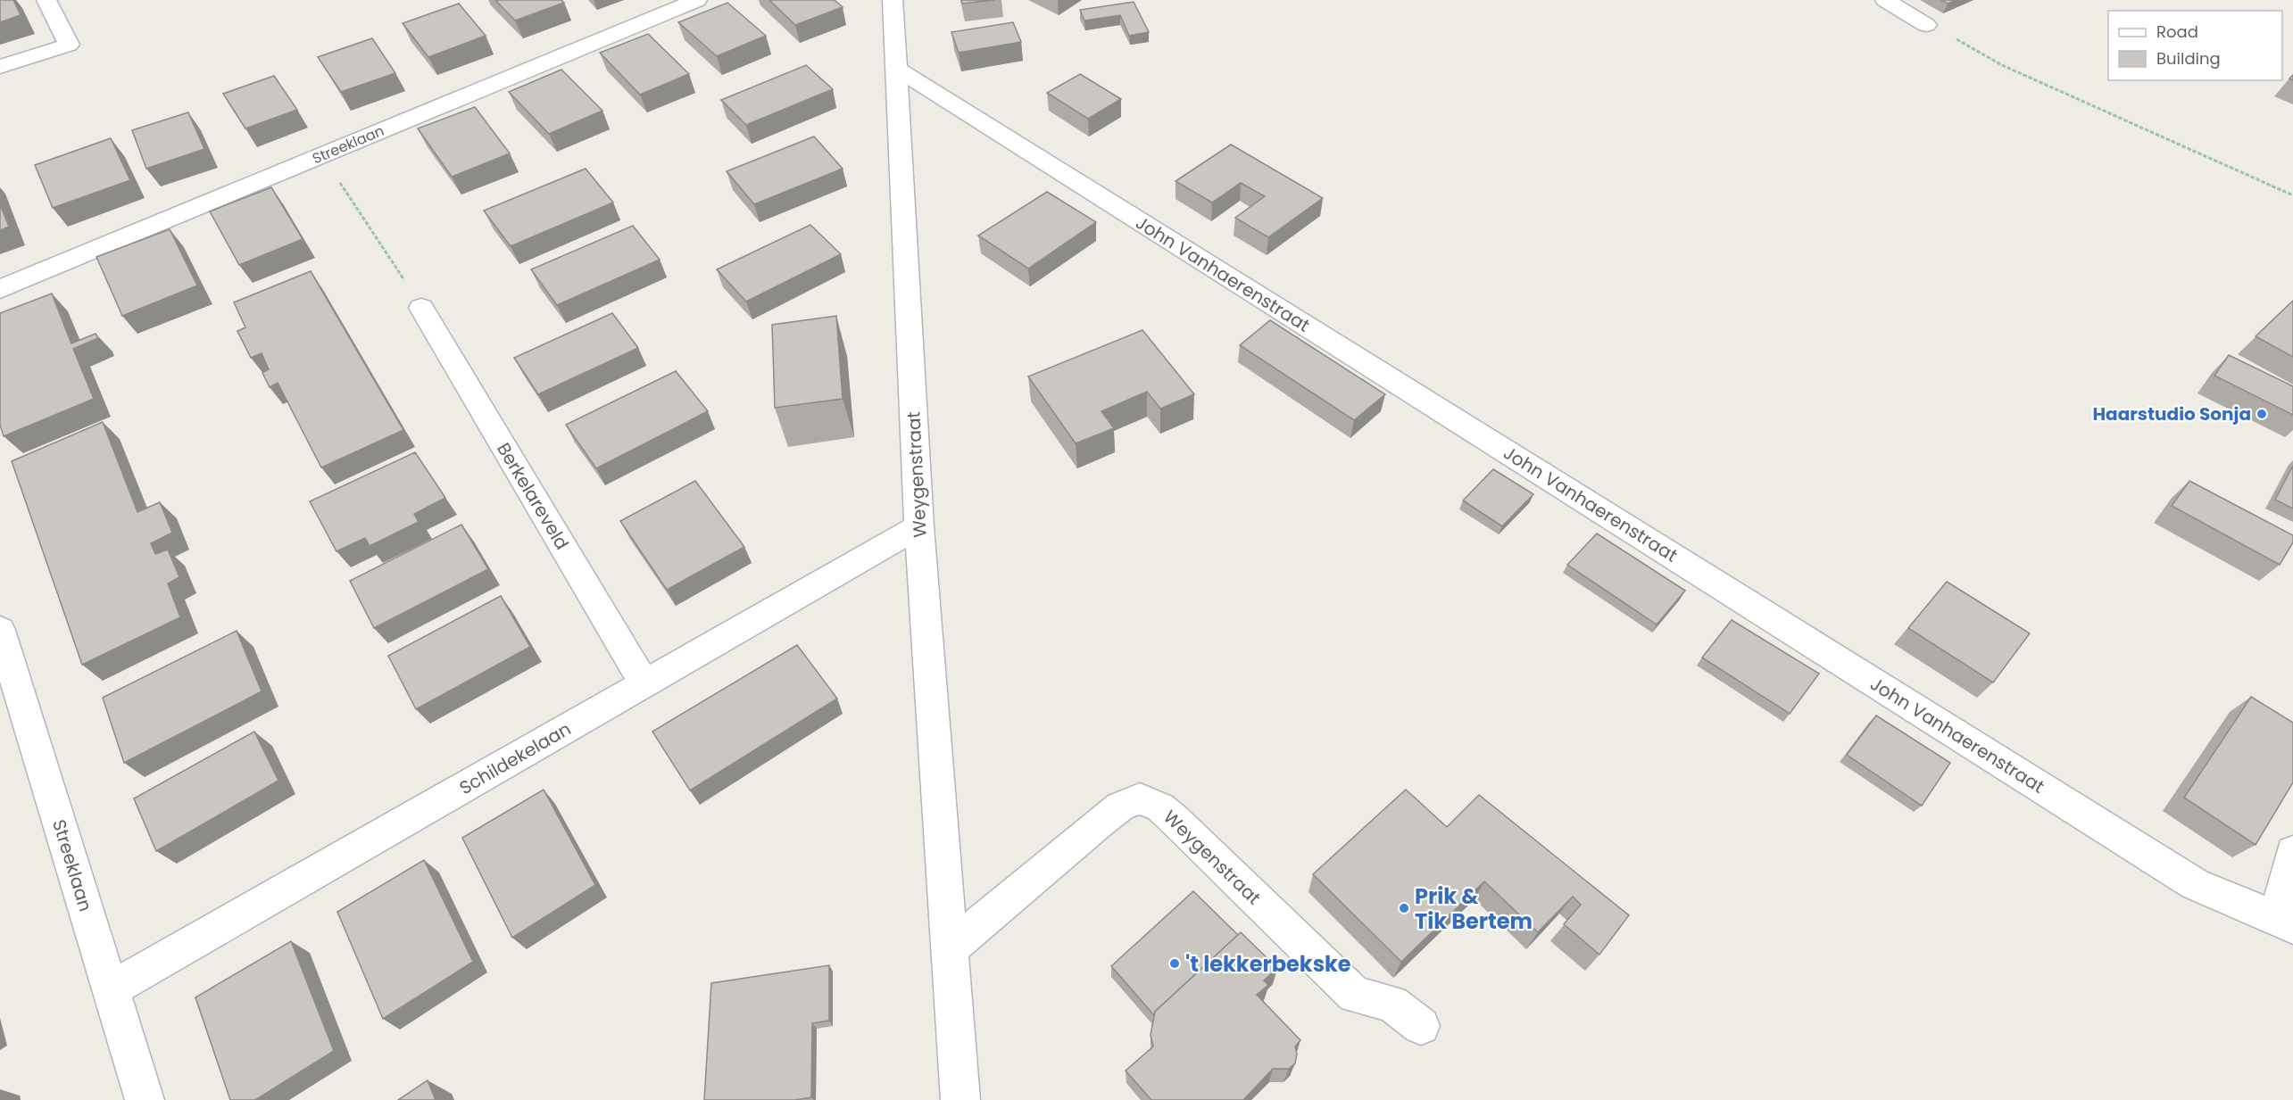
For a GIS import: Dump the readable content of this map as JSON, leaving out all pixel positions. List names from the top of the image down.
{
  "streets": {
    "street": [
      "Streeklaan",
      "John Vanhaerenstraat",
      "Weygenstraat",
      "Berkelareveld",
      "Schildekelaan"
    ]
  },
  "crossings": [
    ["Streeklaan", "Schildekelaan"],
    ["John Vanhaerenstraat", "Weygenstraat"],
    ["Weygenstraat", "Schildekelaan"],
    ["Berkelareveld", "Schildekelaan"]
  ],
  "places": ["Haarstudio Sonja", "Prik & Tik Bertem", "'t lekkerbekske"],
  "legend": ["Road", "Building"]
}
